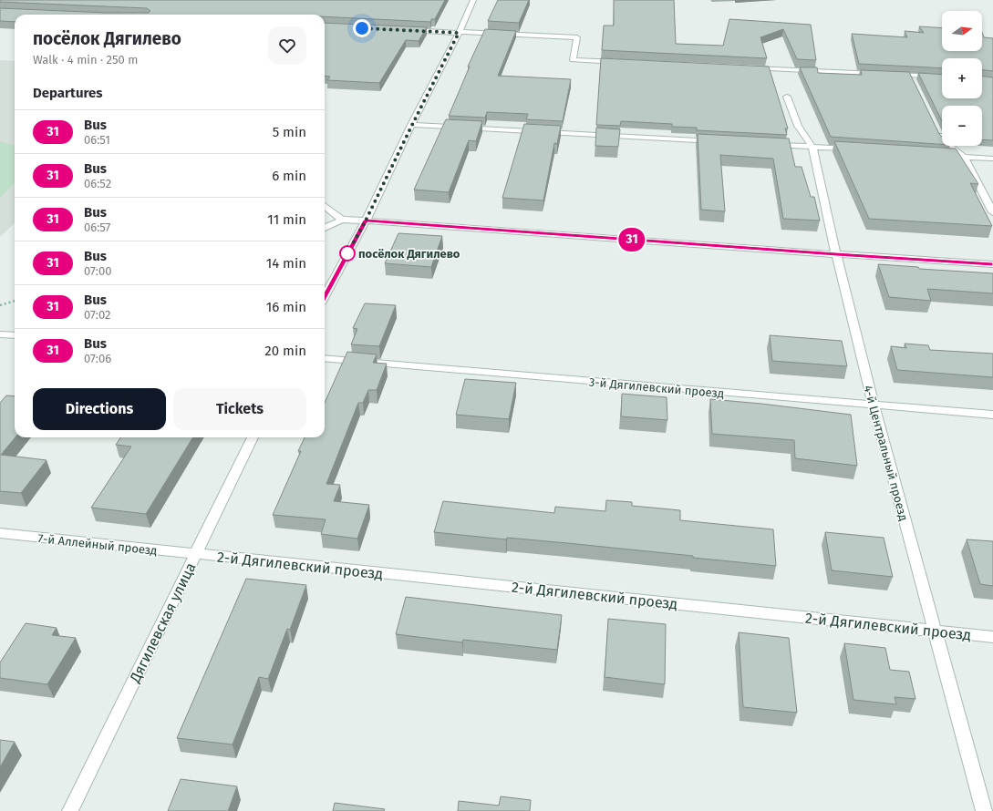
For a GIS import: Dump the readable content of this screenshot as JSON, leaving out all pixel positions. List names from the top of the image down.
{
  "streets": {
    "street": [
      "3-й Дягилевский проезд",
      "4-й Центральный проезд",
      "7-й Аллейный проезд",
      "2-й Дягилевский проезд",
      "Дягилевская улица"
    ]
  },
  "crossings": [
    ["3-й Дягилевский проезд", "4-й Центральный проезд"],
    ["4-й Центральный проезд", "2-й Дягилевский проезд"],
    ["7-й Аллейный проезд", "2-й Дягилевский проезд"],
    ["7-й Аллейный проезд", "Дягилевская улица"],
    ["2-й Дягилевский проезд", "Дягилевская улица"]
  ],
  "places": ["посёлок Дягилево"],
  "lines": ["bus line 31"],
  "north": "right",
  "page": {
    "on_map": "31",
    "map_buttons": ["+", "−"],
    "heading": [
      ["посёлок Дягилево", "Walk · 4 min · 250 m"],
      "Departures"
    ],
    "list": [
      {
        "mark": "31",
        "name": "Bus",
        "note": "06:51",
        "value": "5 min"
      },
      {
        "mark": "31",
        "name": "Bus",
        "note": "06:52",
        "value": "6 min"
      },
      {
        "mark": "31",
        "name": "Bus",
        "note": "06:57",
        "value": "11 min"
      },
      {
        "mark": "31",
        "name": "Bus",
        "note": "07:00",
        "value": "14 min"
      },
      {
        "mark": "31",
        "name": "Bus",
        "note": "07:02",
        "value": "16 min"
      },
      {
        "mark": "31",
        "name": "Bus",
        "note": "07:06",
        "value": "20 min"
      }
    ],
    "buttons": ["Directions", "Tickets"]
  }
}
